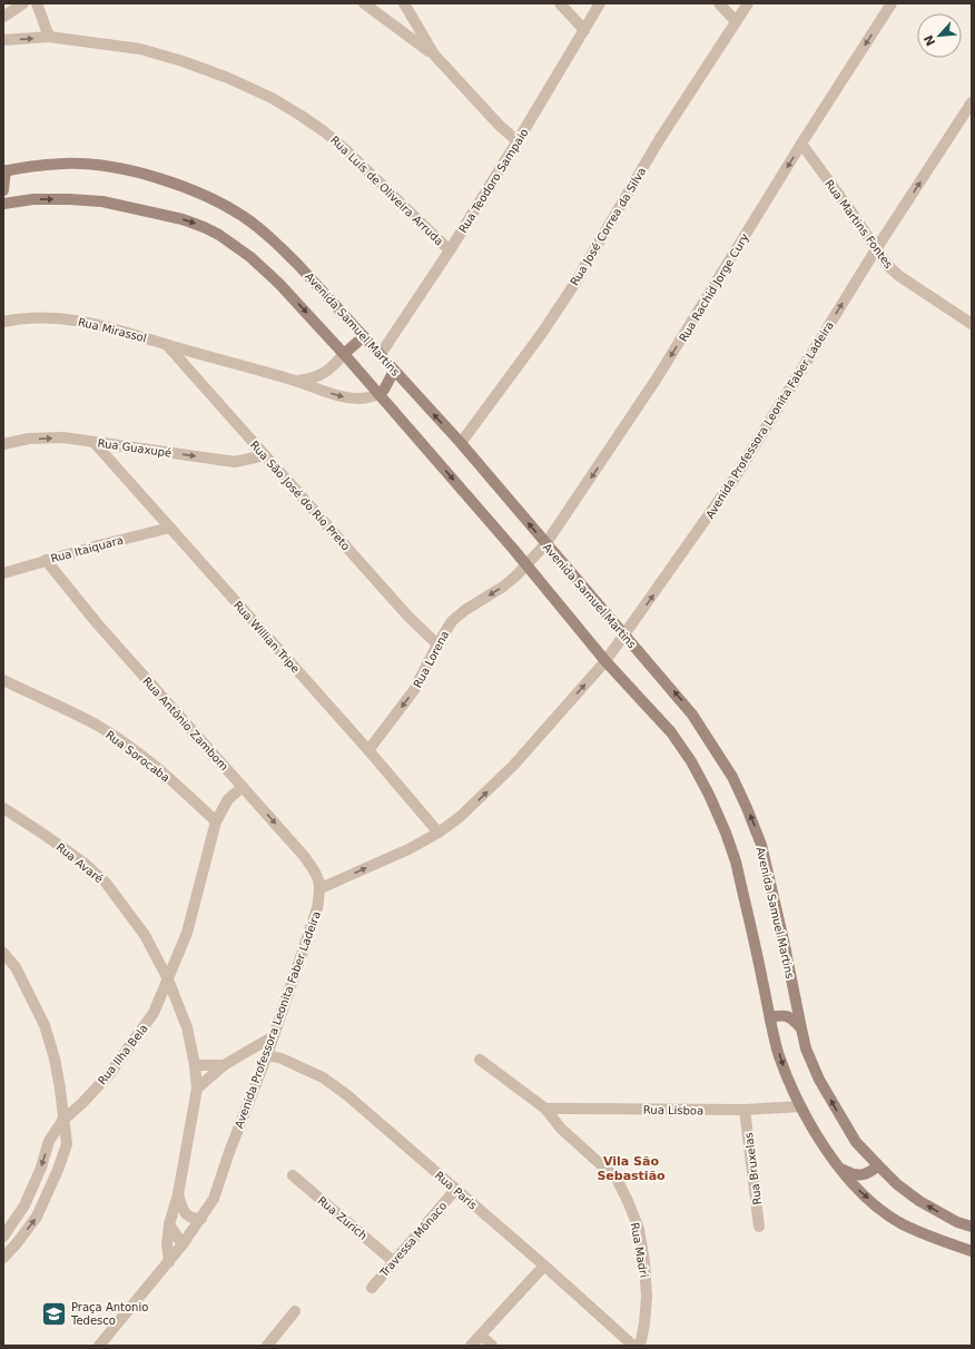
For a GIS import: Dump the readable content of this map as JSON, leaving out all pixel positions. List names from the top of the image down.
{
  "streets": {
    "main road": ["Avenida Samuel Martins"],
    "street": [
      "Rua Teodoro Sampaio",
      "Rua Luís de Oliveira Arruda",
      "Rua Martins Fontes",
      "Rua José Correa da Silva",
      "Rua Rachid Jorge Cury",
      "Rua Mirassol",
      "Avenida Professora Leonita Faber Ladeira",
      "Rua Guaxupé",
      "Rua São José do Rio Preto",
      "Rua Itaiquara",
      "Rua Willian Tripe",
      "Rua Lorena",
      "Rua Antônio Zambom",
      "Rua Sorocaba",
      "Rua Avaré",
      "Rua Ilha Bela",
      "Rua Lisboa",
      "Rua Bruxelas",
      "Rua Paris",
      "Rua Zurich",
      "Travessa Mônaco",
      "Rua Madri"
    ]
  },
  "crossings": [
    ["Rua Teodoro Sampaio", "Rua Luís de Oliveira Arruda"],
    ["Rua Teodoro Sampaio", "Avenida Samuel Martins"],
    ["Rua Martins Fontes", "Rua Rachid Jorge Cury"],
    ["Rua Martins Fontes", "Avenida Professora Leonita Faber Ladeira"],
    ["Rua José Correa da Silva", "Avenida Samuel Martins"],
    ["Rua Rachid Jorge Cury", "Avenida Samuel Martins"],
    ["Rua Rachid Jorge Cury", "Rua Lorena"],
    ["Avenida Samuel Martins", "Avenida Professora Leonita Faber Ladeira"],
    ["Rua Mirassol", "Rua São José do Rio Preto"],
    ["Avenida Professora Leonita Faber Ladeira", "Rua Willian Tripe"],
    ["Avenida Professora Leonita Faber Ladeira", "Rua Antônio Zambom"],
    ["Avenida Professora Leonita Faber Ladeira", "Rua Avaré"],
    ["Avenida Professora Leonita Faber Ladeira", "Rua Paris"],
    ["Rua Guaxupé", "Rua São José do Rio Preto"],
    ["Rua Guaxupé", "Rua Willian Tripe"],
    ["Rua São José do Rio Preto", "Rua Lorena"],
    ["Rua Itaiquara", "Rua Willian Tripe"],
    ["Rua Itaiquara", "Rua Antônio Zambom"],
    ["Rua Willian Tripe", "Rua Lorena"],
    ["Rua Avaré", "Rua Ilha Bela"],
    ["Rua Lisboa", "Rua Bruxelas"],
    ["Rua Lisboa", "Rua Madri"],
    ["Rua Paris", "Travessa Mônaco"],
    ["Rua Zurich", "Travessa Mônaco"]
  ],
  "one_way": [
    "Rua Rachid Jorge Cury",
    "Avenida Professora Leonita Faber Ladeira",
    "Rua Guaxupé",
    "Rua Lorena"
  ],
  "districts": ["Vila São Sebastião"],
  "places": {
    "school or university": ["Praça Antonio Tedesco"]
  },
  "north": "bottom left"
}
